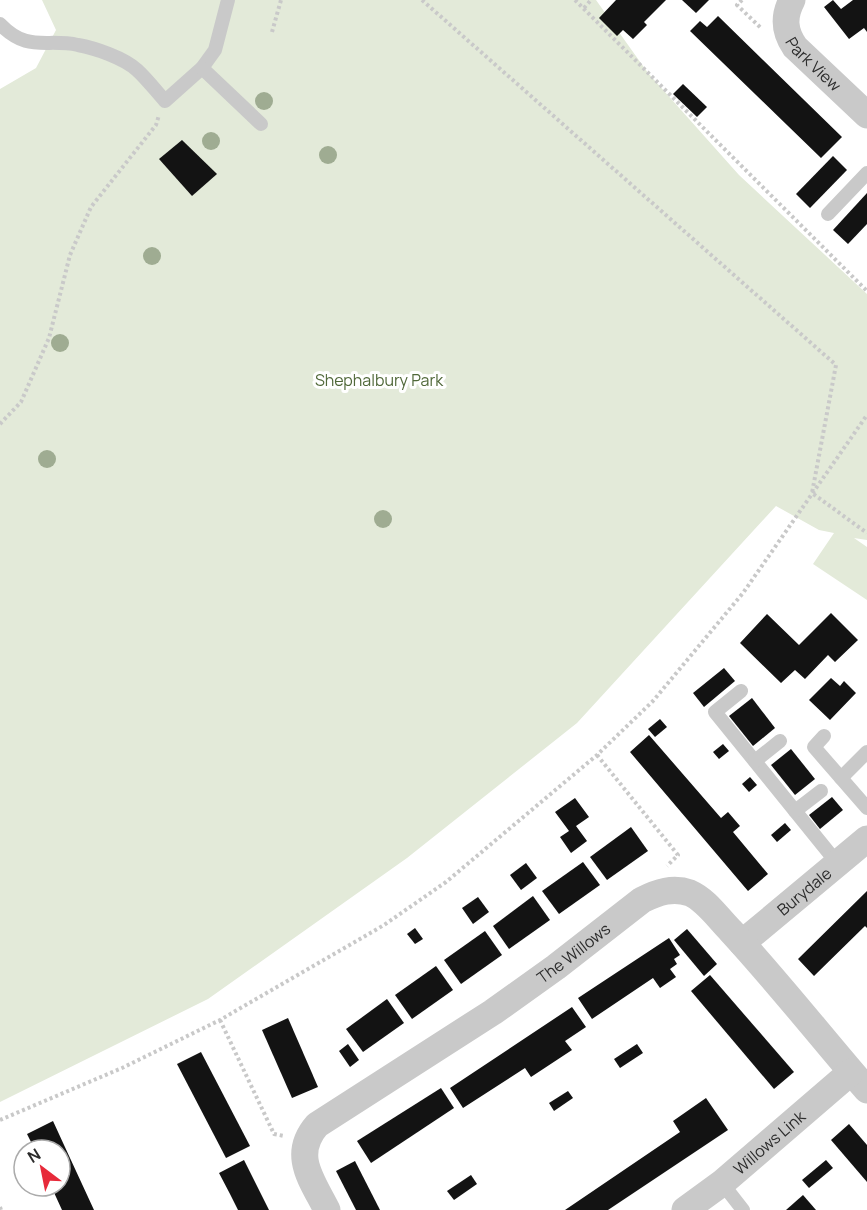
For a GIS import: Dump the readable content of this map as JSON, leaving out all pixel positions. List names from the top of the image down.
{
  "streets": {
    "street": [
      "Park View",
      "Burydale",
      "The Willows",
      "Willows Link"
    ]
  },
  "crossings": [
    ["Burydale", "The Willows"],
    ["The Willows", "Willows Link"]
  ],
  "parks": ["Shephalbury Park"],
  "north": "top left"
}
